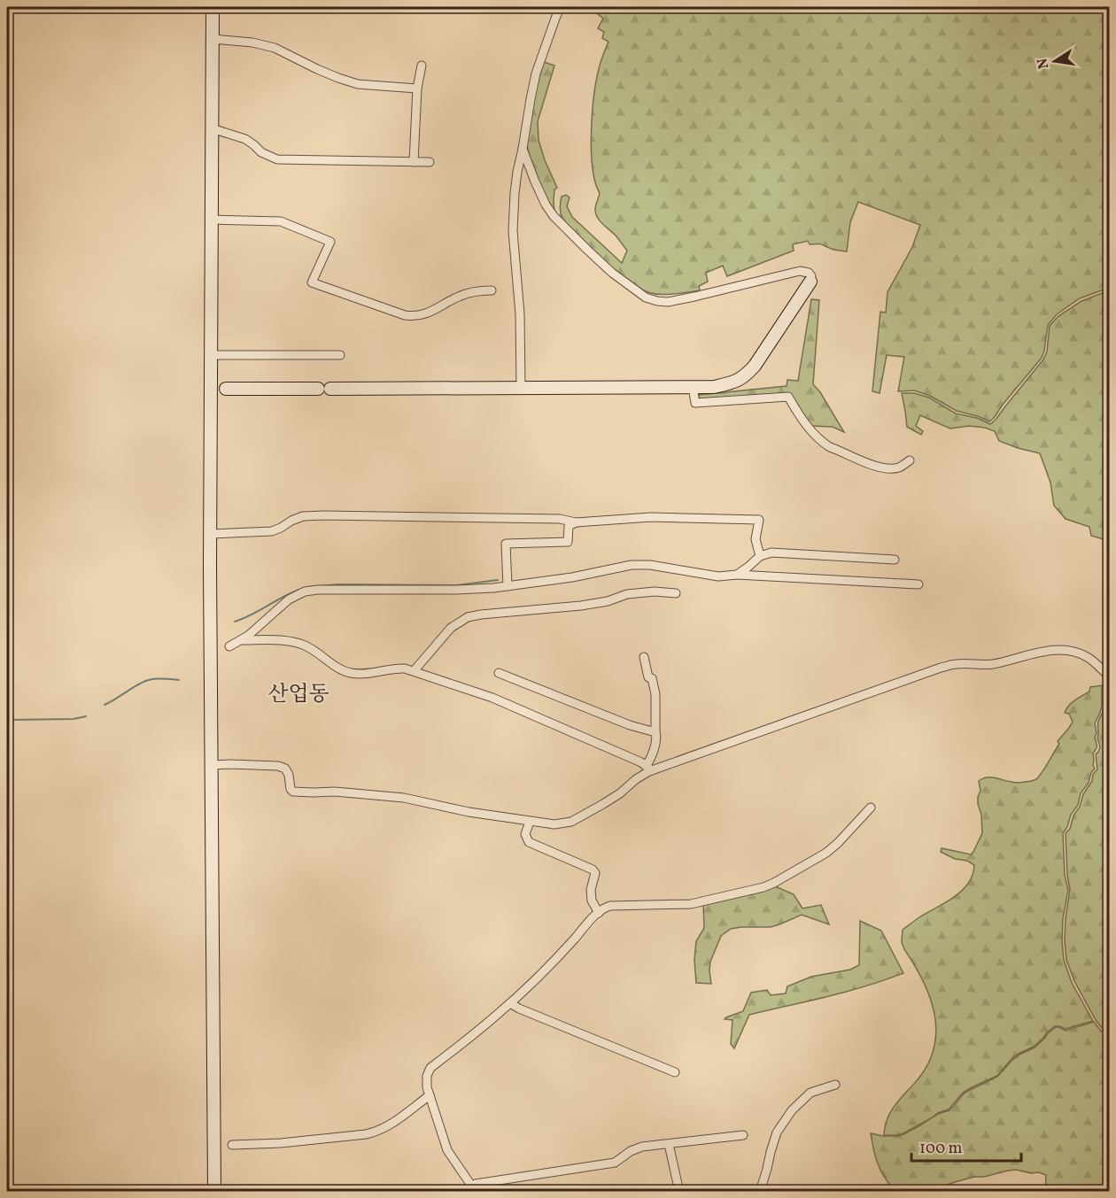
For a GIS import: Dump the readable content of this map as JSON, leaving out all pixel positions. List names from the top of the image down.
{
  "districts": ["산업동"],
  "scale_bar": "100 m",
  "north": "left"
}
